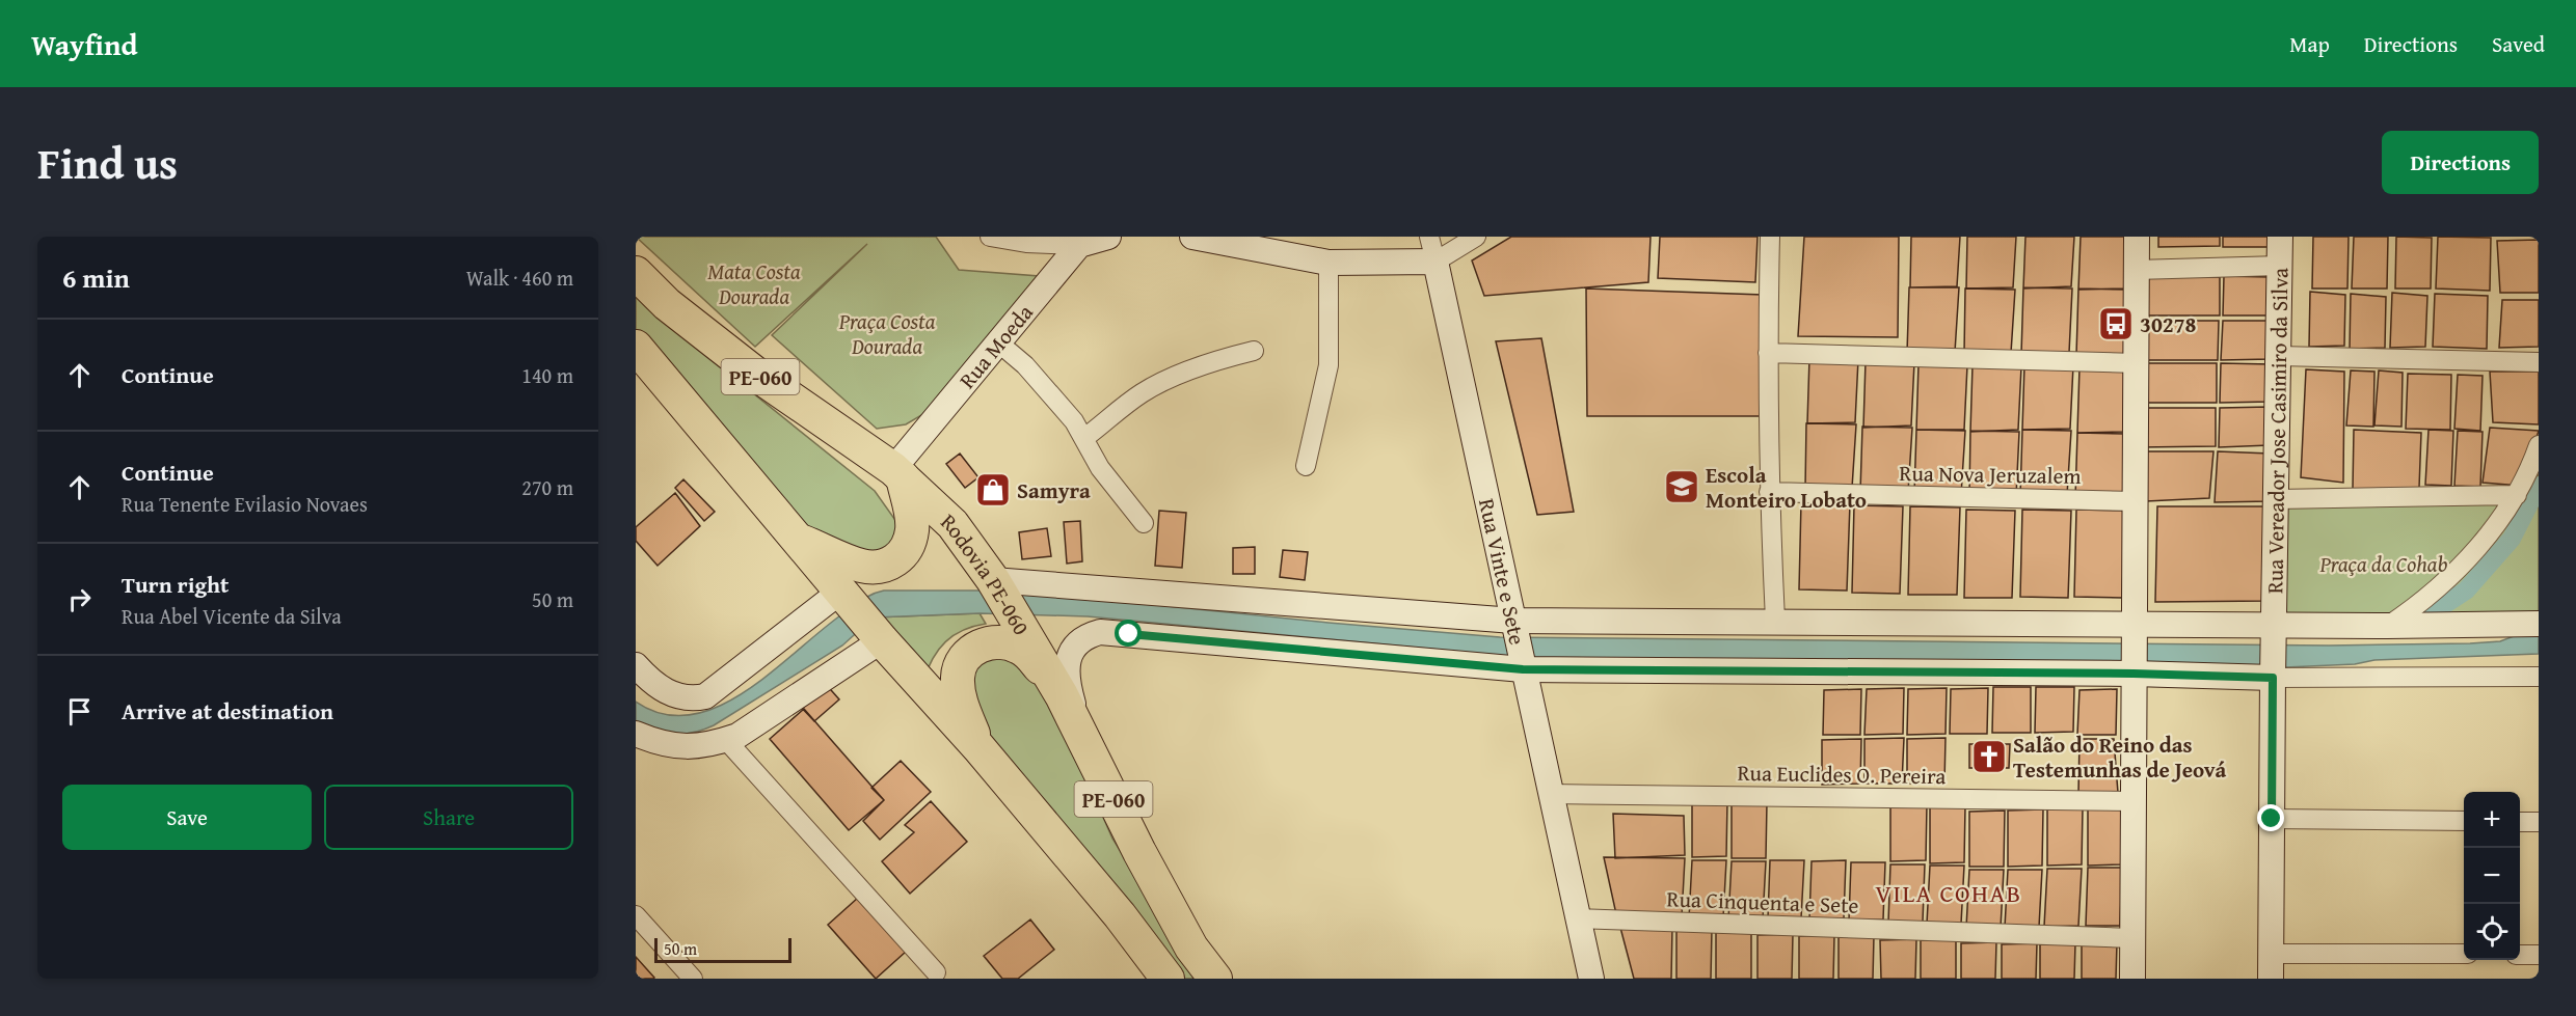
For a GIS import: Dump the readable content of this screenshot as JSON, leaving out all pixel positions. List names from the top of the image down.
{
  "streets": {
    "highway": ["PE-060", "Rodovia PE-060"],
    "street": [
      "Rua Moeda",
      "Rua Vereador Jose Casimiro da Silva",
      "Rua Nova Jeruzalem",
      "Rua Vinte e Sete",
      "Rua Euclides O. Pereira",
      "Rua Cinquenta e Sete"
    ]
  },
  "crossings": [
    ["Rua Moeda", "Rodovia PE-060"],
    ["Rua Vinte e Sete", "Rua Euclides O. Pereira"],
    ["Rua Vinte e Sete", "Rua Cinquenta e Sete"]
  ],
  "districts": ["VILA COHAB"],
  "parks": ["Mata Costa Dourada", "Praça Costa Dourada", "Praça da Cohab"],
  "places": {
    "bus stop": ["30278"],
    "school or university": ["Escola Monteiro Lobato"],
    "shop": ["Samyra"],
    "church": ["Salão do Reino das Testemunhas de Jeová"]
  },
  "scale_bar": "50 m",
  "page": {
    "header": "Wayfind",
    "nav": ["Map", "Directions", "Saved"],
    "title": "Find us",
    "buttons": [
      "Directions",
      ["Save", "Share"]
    ],
    "heading": ["6 min", "Walk · 460 m"],
    "list": [
      ["Continue", "140 m"],
      ["Continue", "Rua Tenente Evilasio Novaes", "270 m"],
      ["Turn right", "Rua Abel Vicente da Silva", "50 m"],
      "Arrive at destination"
    ],
    "map_buttons": ["+", "−"],
    "scale": "50 m"
  }
}
